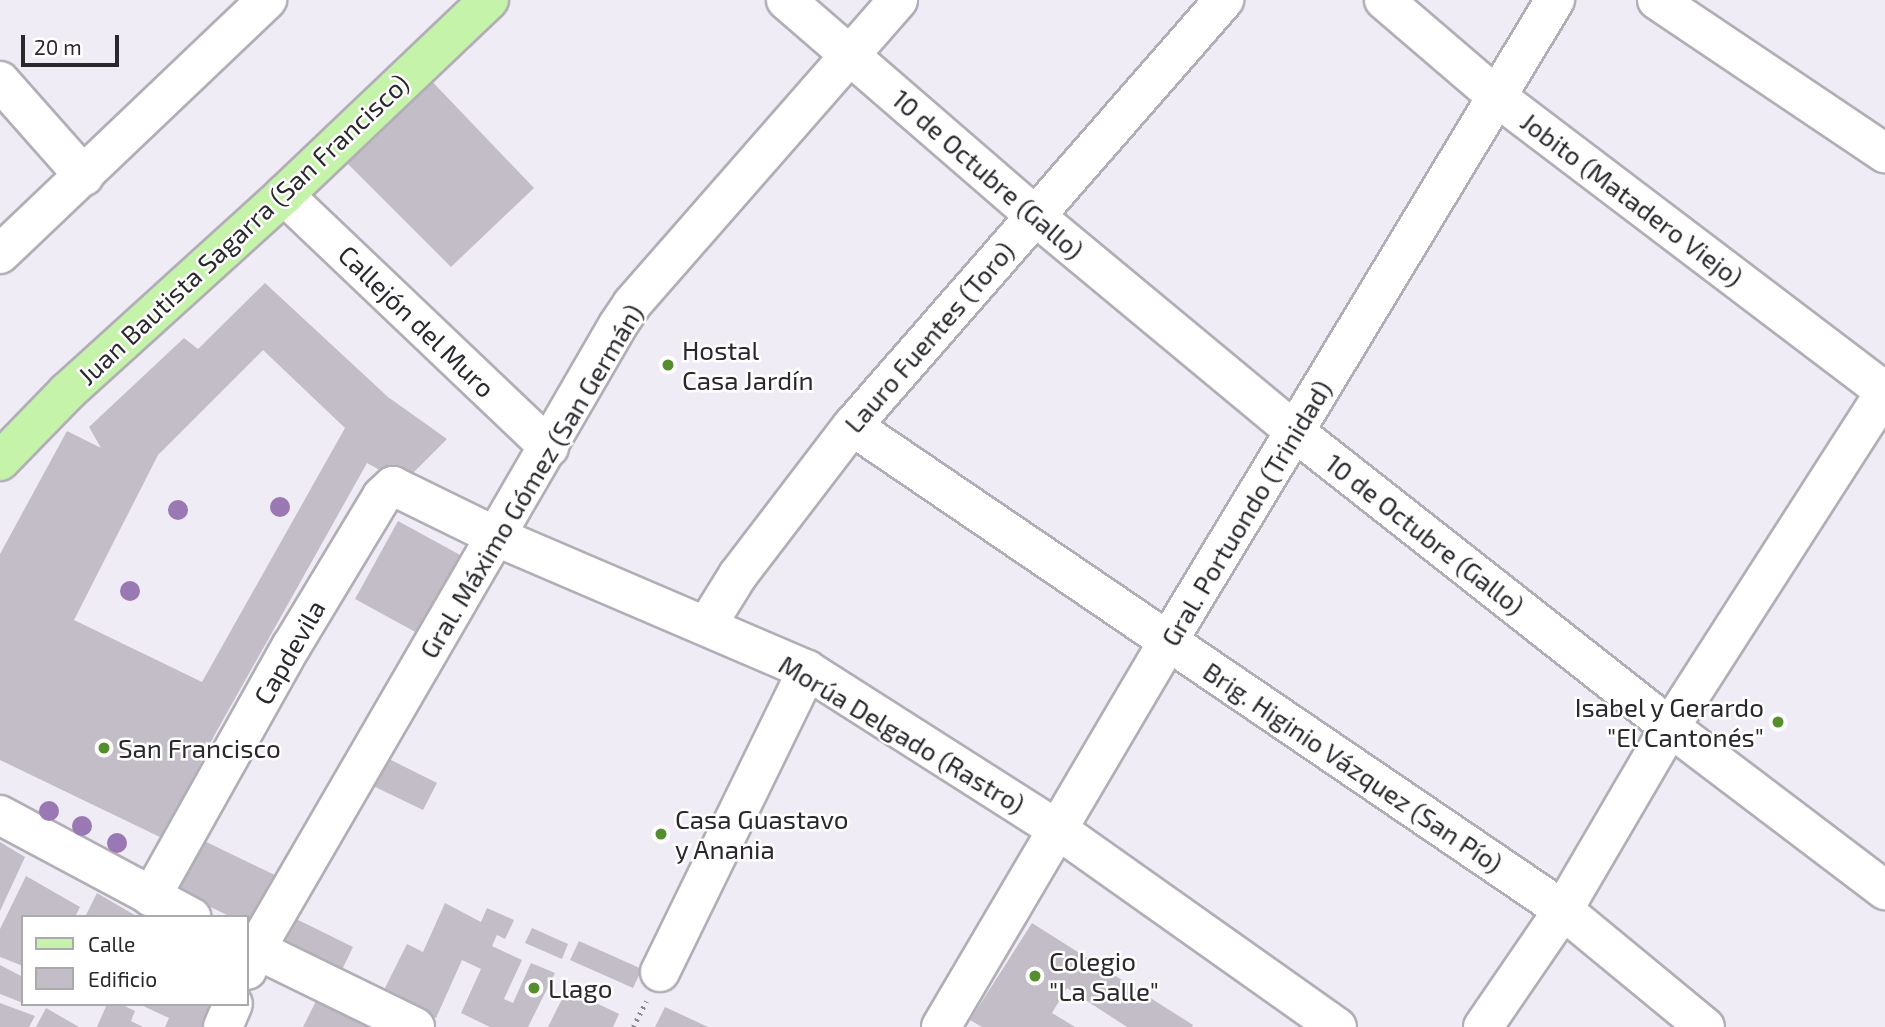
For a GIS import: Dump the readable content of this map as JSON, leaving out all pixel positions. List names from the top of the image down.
{
  "streets": {
    "main road": ["Juan Bautista Sagarra (San Francisco)"],
    "street": [
      "10 de Octubre (Gallo)",
      "Jobito (Matadero Viejo)",
      "Callejón del Muro",
      "Lauro Fuentes (Toro)",
      "Gral. Máximo Gómez (San Germán)",
      "Gral. Portuondo (Trinidad)",
      "Capdevila",
      "Morúa Delgado (Rastro)",
      "Brig. Higinio Vázquez (San Pío)"
    ]
  },
  "crossings": [
    ["10 de Octubre (Gallo)", "Lauro Fuentes (Toro)"],
    ["10 de Octubre (Gallo)", "Gral. Máximo Gómez (San Germán)"],
    ["10 de Octubre (Gallo)", "Gral. Portuondo (Trinidad)"],
    ["Jobito (Matadero Viejo)", "Gral. Portuondo (Trinidad)"],
    ["Juan Bautista Sagarra (San Francisco)", "Callejón del Muro"],
    ["Callejón del Muro", "Gral. Máximo Gómez (San Germán)"],
    ["Lauro Fuentes (Toro)", "Morúa Delgado (Rastro)"],
    ["Lauro Fuentes (Toro)", "Brig. Higinio Vázquez (San Pío)"],
    ["Gral. Máximo Gómez (San Germán)", "Morúa Delgado (Rastro)"],
    ["Gral. Portuondo (Trinidad)", "Morúa Delgado (Rastro)"],
    ["Gral. Portuondo (Trinidad)", "Brig. Higinio Vázquez (San Pío)"],
    ["Capdevila", "Morúa Delgado (Rastro)"]
  ],
  "places": [
    "Hostal Casa Jardín",
    "Isabel y Gerardo \"El Cantonés\"",
    "San Francisco",
    "Casa Guastavo y Anania",
    "Colegio \"La Salle\"",
    "Llago"
  ],
  "legend": ["Calle", "Edificio"],
  "scale_bar": "20 m"
}
